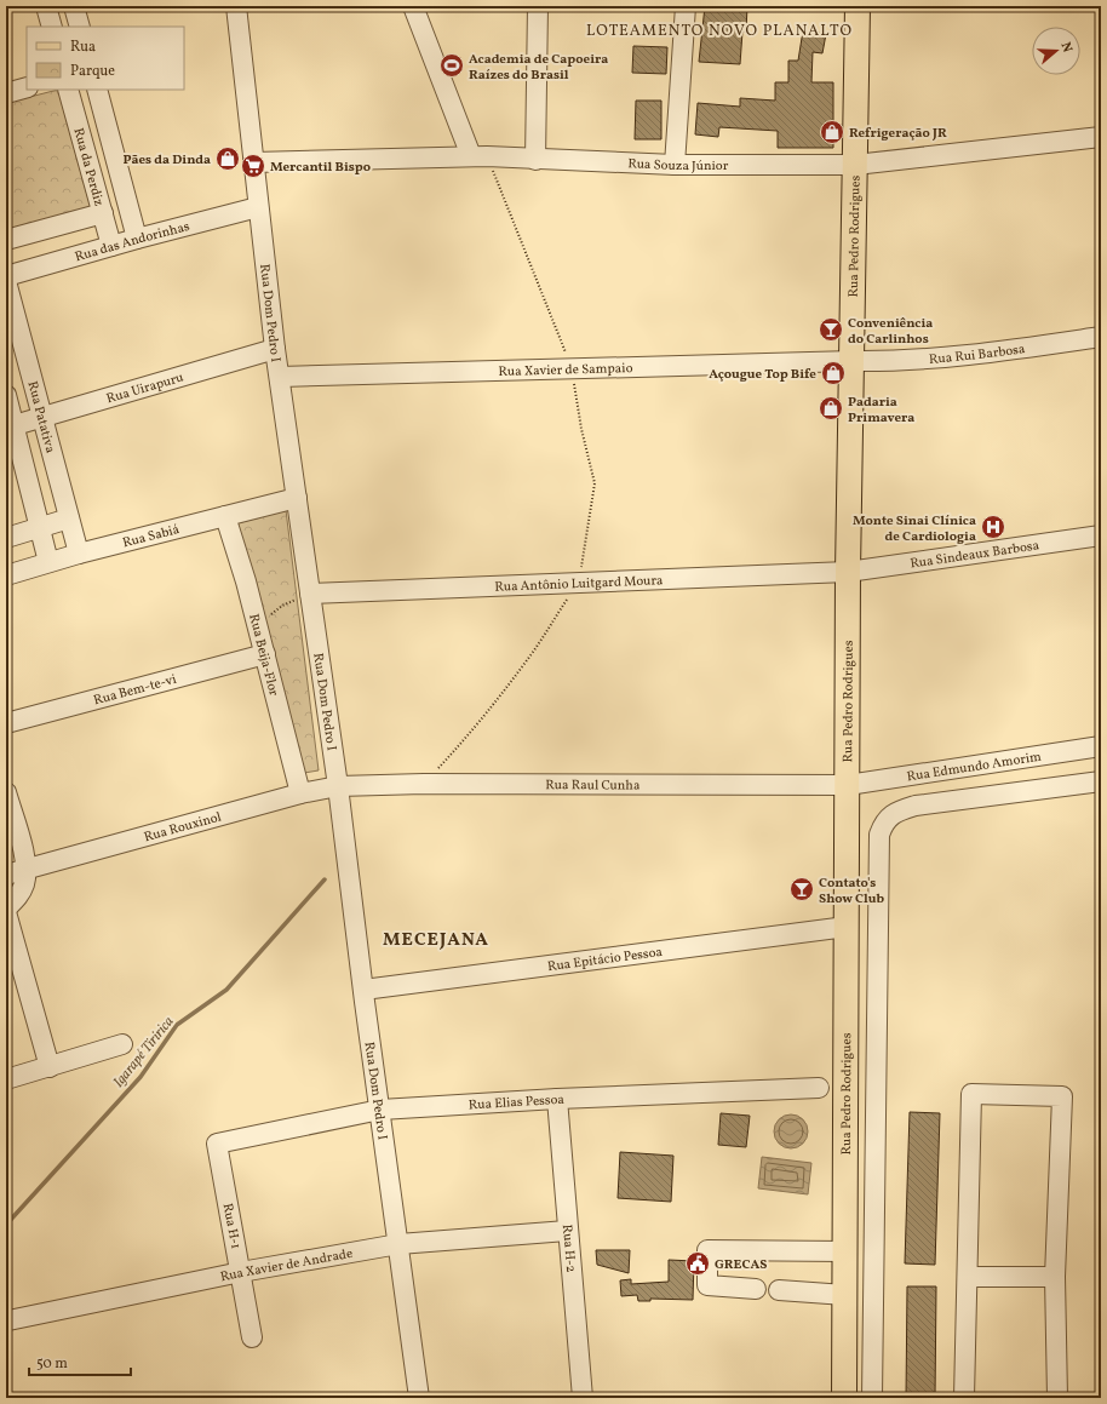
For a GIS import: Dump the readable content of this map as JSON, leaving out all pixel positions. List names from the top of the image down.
{
  "streets": {
    "main road": ["Rua Pedro Rodrigues"],
    "street": [
      "Rua Souza Júnior",
      "Rua da Perdiz",
      "Rua das Andorinhas",
      "Rua Dom Pedro I",
      "Rua Rui Barbosa",
      "Rua Xavier de Sampaio",
      "Rua Uirapuru",
      "Rua Patativa",
      "Rua Sabiá",
      "Rua Sindeaux Barbosa",
      "Rua Antônio Luitgard Moura",
      "Rua Beija-Flor",
      "Rua Bem-te-vi",
      "Rua Edmundo Amorim",
      "Rua Raul Cunha",
      "Rua Rouxinol",
      "Rua Epitácio Pessoa",
      "Rua Elias Pessoa",
      "Rua H-1",
      "Rua H-2",
      "Rua Xavier de Andrade"
    ]
  },
  "crossings": [
    ["Rua Souza Júnior", "Rua Pedro Rodrigues"],
    ["Rua Souza Júnior", "Rua Dom Pedro I"],
    ["Rua da Perdiz", "Rua das Andorinhas"],
    ["Rua Pedro Rodrigues", "Rua Rui Barbosa"],
    ["Rua Pedro Rodrigues", "Rua Xavier de Sampaio"],
    ["Rua Pedro Rodrigues", "Rua Sindeaux Barbosa"],
    ["Rua Pedro Rodrigues", "Rua Antônio Luitgard Moura"],
    ["Rua Pedro Rodrigues", "Rua Edmundo Amorim"],
    ["Rua Pedro Rodrigues", "Rua Raul Cunha"],
    ["Rua Pedro Rodrigues", "Rua Epitácio Pessoa"],
    ["Rua das Andorinhas", "Rua Dom Pedro I"],
    ["Rua Dom Pedro I", "Rua Xavier de Sampaio"],
    ["Rua Dom Pedro I", "Rua Uirapuru"],
    ["Rua Dom Pedro I", "Rua Sabiá"],
    ["Rua Dom Pedro I", "Rua Antônio Luitgard Moura"],
    ["Rua Dom Pedro I", "Rua Raul Cunha"],
    ["Rua Dom Pedro I", "Rua Rouxinol"],
    ["Rua Dom Pedro I", "Rua Epitácio Pessoa"],
    ["Rua Dom Pedro I", "Rua Elias Pessoa"],
    ["Rua Dom Pedro I", "Rua Xavier de Andrade"],
    ["Rua Rui Barbosa", "Rua Xavier de Sampaio"],
    ["Rua Uirapuru", "Rua Patativa"],
    ["Rua Patativa", "Rua Sabiá"],
    ["Rua Sabiá", "Rua Beija-Flor"],
    ["Rua Sindeaux Barbosa", "Rua Antônio Luitgard Moura"],
    ["Rua Beija-Flor", "Rua Bem-te-vi"],
    ["Rua Beija-Flor", "Rua Rouxinol"],
    ["Rua Edmundo Amorim", "Rua Raul Cunha"],
    ["Rua Raul Cunha", "Rua Rouxinol"],
    ["Rua Elias Pessoa", "Rua H-1"],
    ["Rua Elias Pessoa", "Rua H-2"],
    ["Rua H-1", "Rua Xavier de Andrade"],
    ["Rua H-2", "Rua Xavier de Andrade"]
  ],
  "districts": ["LOTEAMENTO NOVO PLANALTO", "MECEJANA"],
  "water": ["Igarapé Tiririca"],
  "places": {
    "sports": ["Academia de Capoeira Raízes do Brasil"],
    "shop": [
      "Refrigeração JR",
      "Pães da Dinda",
      "Açougue Top Bife",
      "Padaria Primavera"
    ],
    "supermarket": ["Mercantil Bispo"],
    "bar": ["Conveniência do Carlinhos", "Contato's Show Club"],
    "hospital": ["Monte Sinai Clínica de Cardiologia"],
    "public building": ["GRECAS"]
  },
  "legend": ["Rua", "Parque"],
  "scale_bar": "50 m",
  "north": "right"
}
